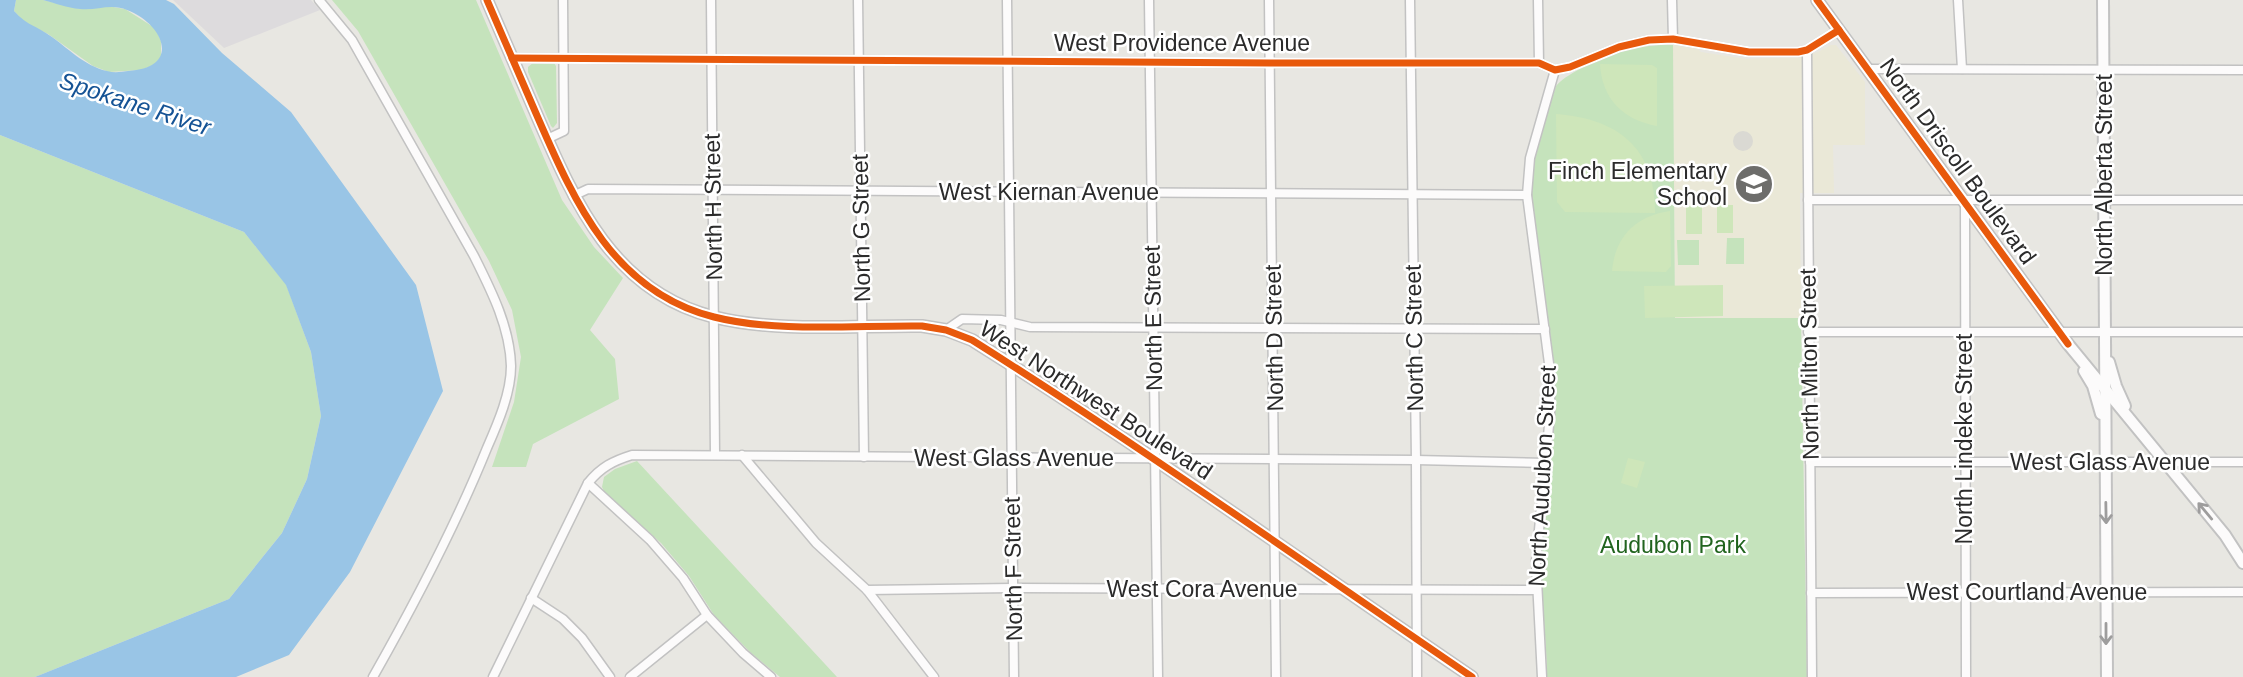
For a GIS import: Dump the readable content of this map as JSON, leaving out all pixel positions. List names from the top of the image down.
{
  "streets": {
    "main road": ["North Driscoll Boulevard", "North Alberta Street", "West Northwest Boulevard"],
    "street": [
      "West Providence Avenue",
      "West Kiernan Avenue",
      "North H Street",
      "North G Street",
      "North E Street",
      "North D Street",
      "North C Street",
      "North Milton Street",
      "North Lindeke Street",
      "West Glass Avenue",
      "North Audubon Street",
      "North F Street",
      "West Cora Avenue",
      "West Courtland Avenue"
    ]
  },
  "crossings": [
    ["West Providence Avenue", "North H Street"],
    ["West Providence Avenue", "North G Street"],
    ["West Providence Avenue", "North E Street"],
    ["West Providence Avenue", "North D Street"],
    ["West Providence Avenue", "North C Street"],
    ["West Providence Avenue", "West Northwest Boulevard"],
    ["West Providence Avenue", "North Audubon Street"],
    ["West Providence Avenue", "North F Street"],
    ["North Driscoll Boulevard", "North Alberta Street"],
    ["North Driscoll Boulevard", "North Lindeke Street"],
    ["North Driscoll Boulevard", "West Glass Avenue"],
    ["North Alberta Street", "West Glass Avenue"],
    ["North Alberta Street", "West Courtland Avenue"],
    ["West Kiernan Avenue", "North H Street"],
    ["West Kiernan Avenue", "North G Street"],
    ["West Kiernan Avenue", "North E Street"],
    ["West Kiernan Avenue", "North D Street"],
    ["West Kiernan Avenue", "North C Street"],
    ["West Kiernan Avenue", "West Northwest Boulevard"],
    ["West Kiernan Avenue", "North Audubon Street"],
    ["West Kiernan Avenue", "North F Street"],
    ["North H Street", "West Northwest Boulevard"],
    ["North H Street", "West Glass Avenue"],
    ["North G Street", "West Northwest Boulevard"],
    ["North G Street", "West Glass Avenue"],
    ["North E Street", "West Northwest Boulevard"],
    ["North E Street", "West Glass Avenue"],
    ["North E Street", "West Cora Avenue"],
    ["North D Street", "West Northwest Boulevard"],
    ["North D Street", "West Glass Avenue"],
    ["North D Street", "West Cora Avenue"],
    ["North C Street", "West Northwest Boulevard"],
    ["North C Street", "West Glass Avenue"],
    ["North C Street", "West Cora Avenue"],
    ["North Milton Street", "West Glass Avenue"],
    ["North Milton Street", "West Courtland Avenue"],
    ["West Northwest Boulevard", "West Glass Avenue"],
    ["West Northwest Boulevard", "North F Street"],
    ["West Northwest Boulevard", "West Cora Avenue"],
    ["North Lindeke Street", "West Glass Avenue"],
    ["North Lindeke Street", "West Courtland Avenue"],
    ["West Glass Avenue", "North Audubon Street"],
    ["West Glass Avenue", "North F Street"],
    ["North Audubon Street", "West Cora Avenue"],
    ["North F Street", "West Cora Avenue"]
  ],
  "water": ["Spokane River"],
  "parks": ["Audubon Park"],
  "places": {
    "school or university": ["Finch Elementary School"]
  }
}
